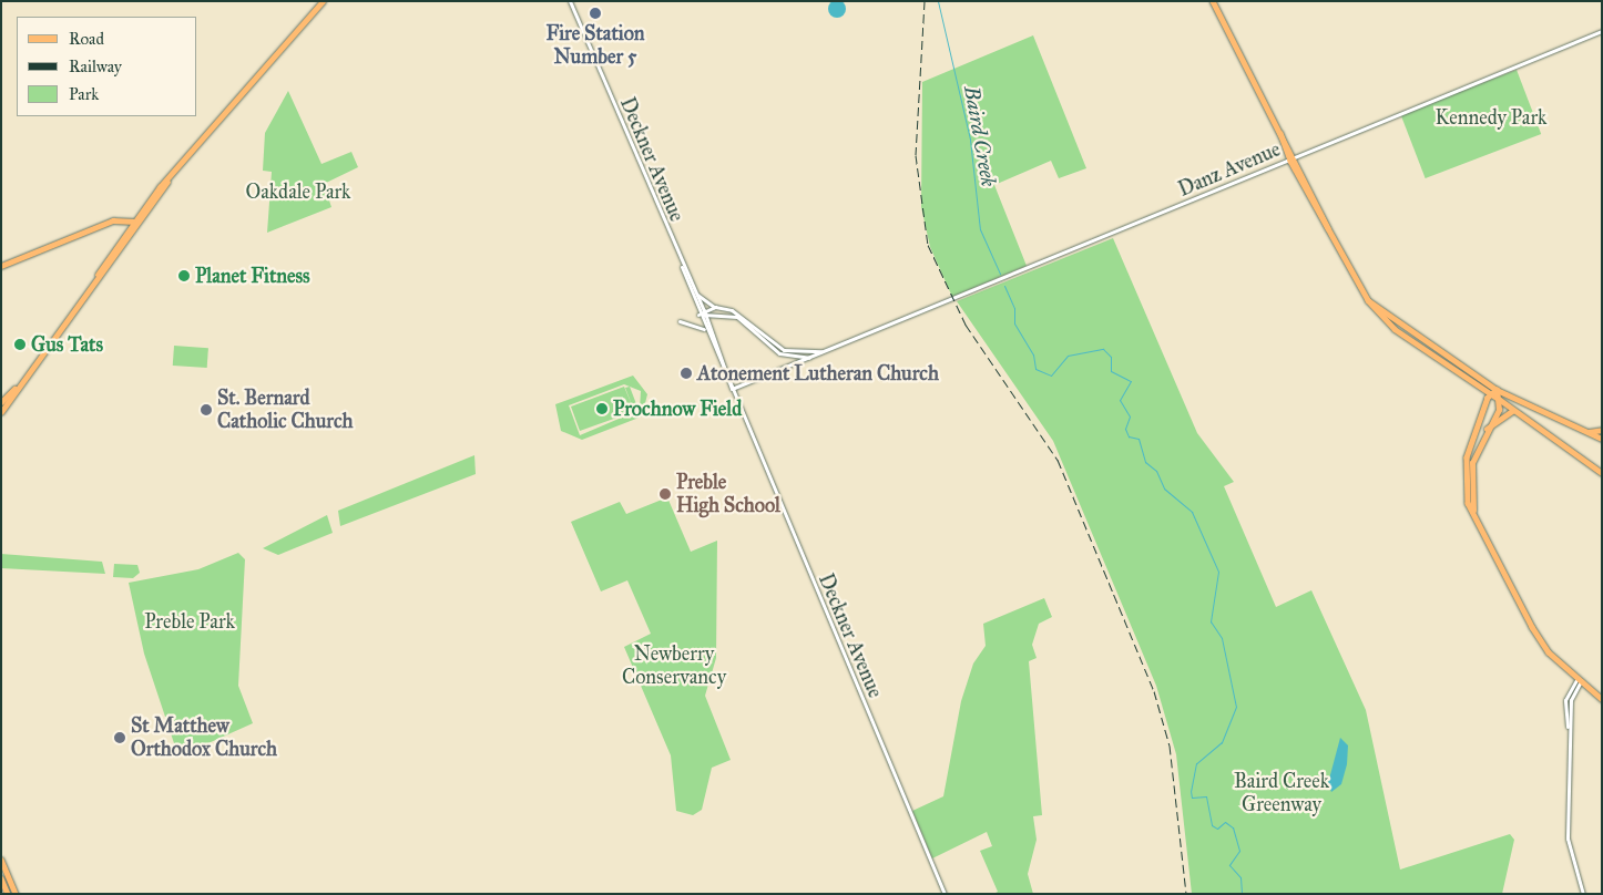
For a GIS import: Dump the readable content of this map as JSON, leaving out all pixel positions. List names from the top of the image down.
{
  "streets": {
    "street": ["Deckner Avenue", "Danz Avenue"]
  },
  "water": ["Baird Creek"],
  "parks": [
    "Kennedy Park",
    "Oakdale Park",
    "Preble Park",
    "Newberry Conservancy",
    "Baird Creek Greenway"
  ],
  "places": [
    "Fire Station Number 5",
    "Planet Fitness",
    "Gus Tats",
    "Atonement Lutheran Church",
    "Prochnow Field",
    "St. Bernard Catholic Church",
    "Preble High School",
    "St Matthew Orthodox Church"
  ],
  "legend": ["Road", "Railway", "Park"]
}
